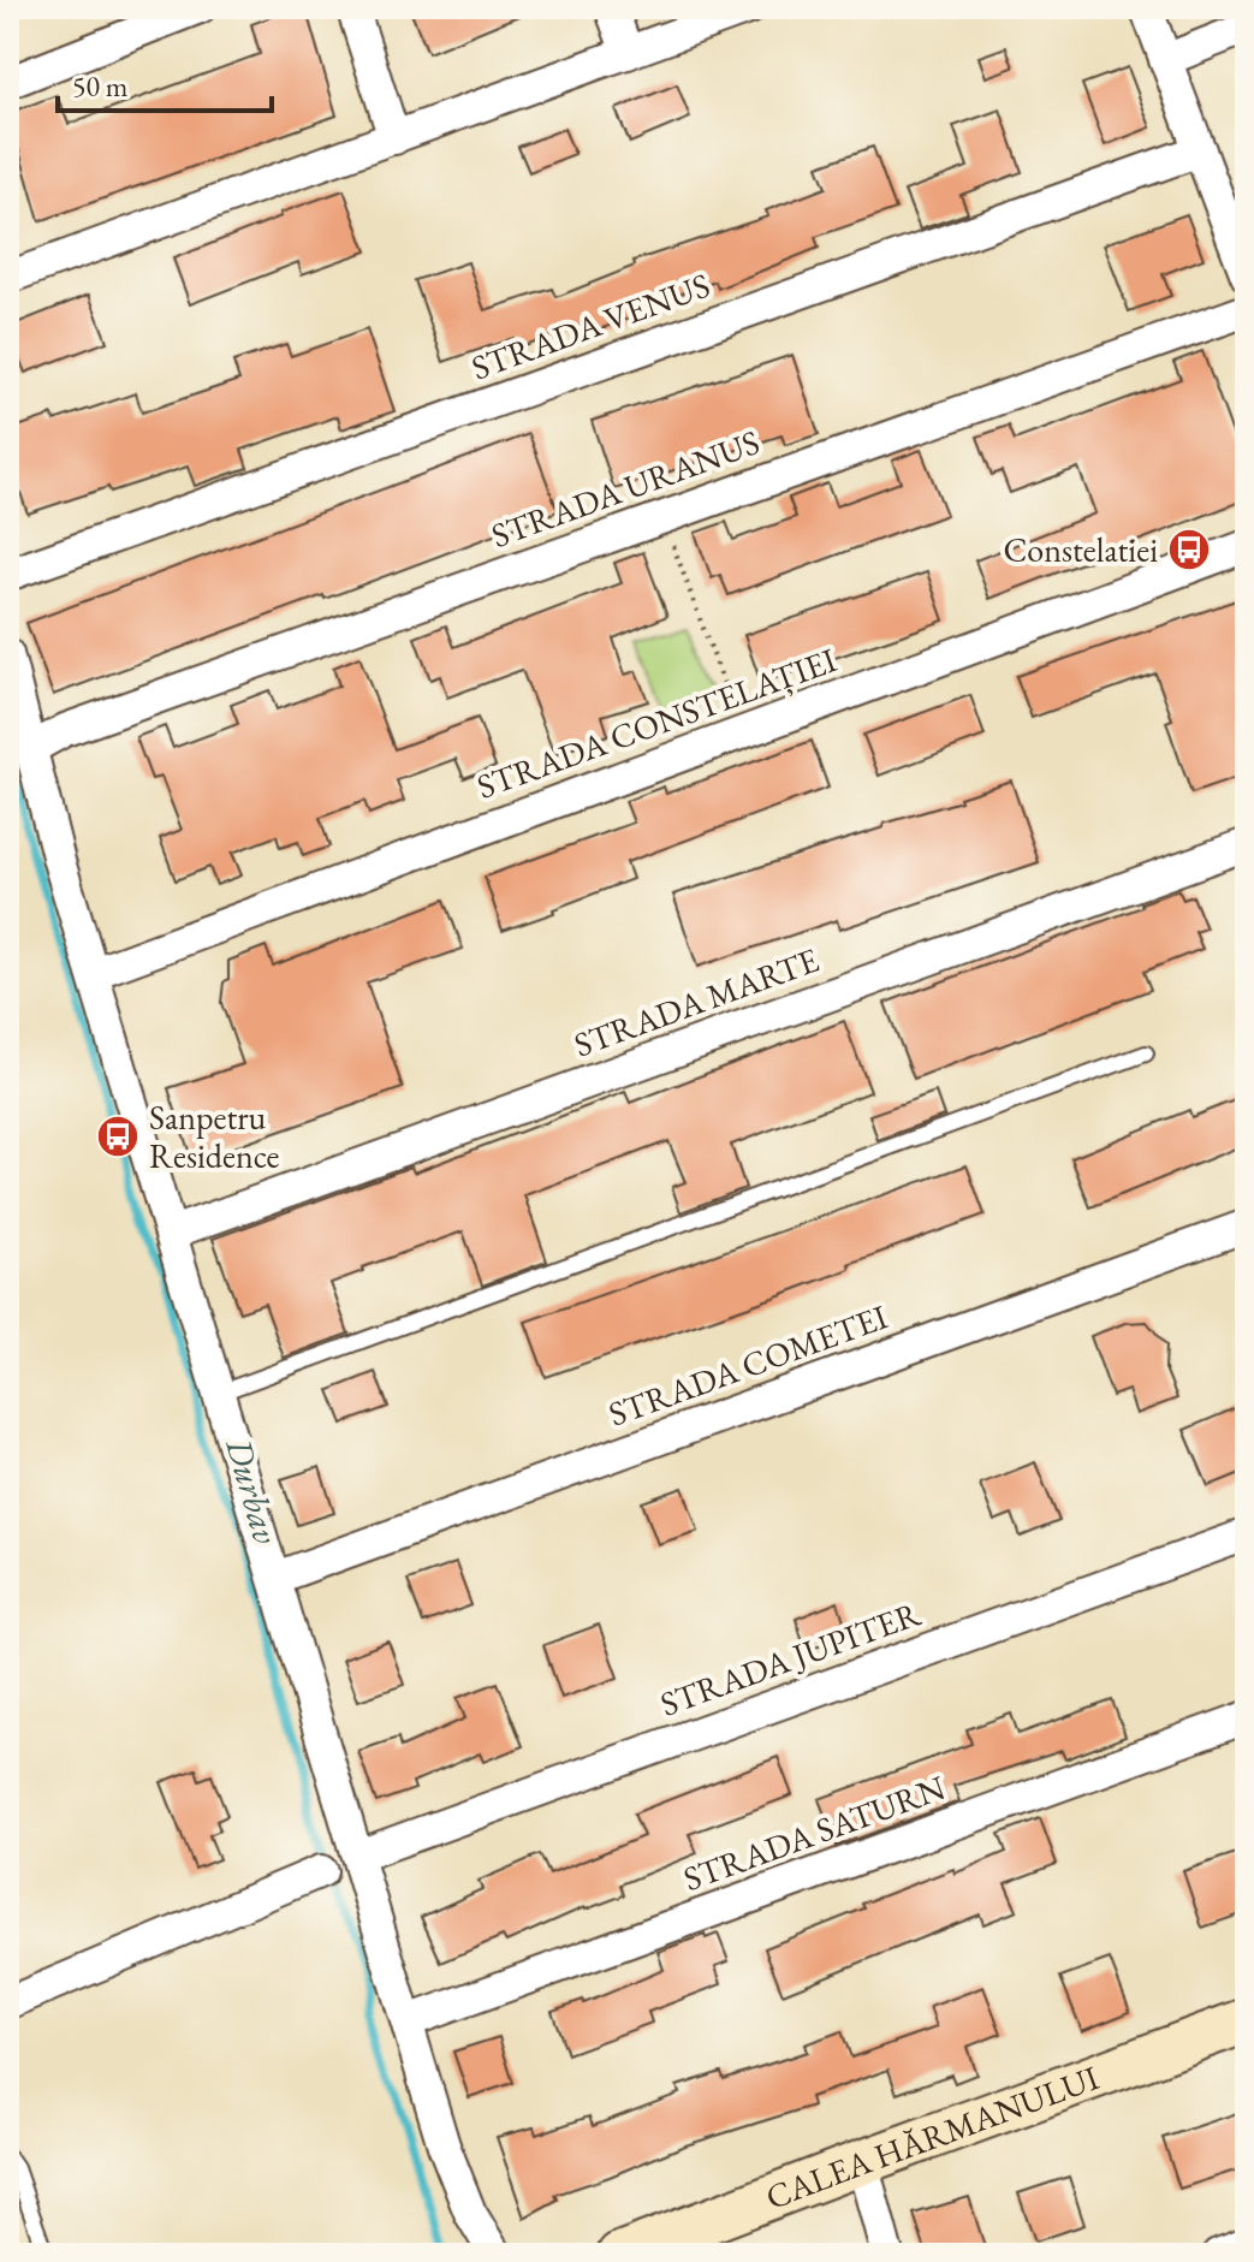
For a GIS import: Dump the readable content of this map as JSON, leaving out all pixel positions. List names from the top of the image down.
{
  "streets": {
    "street": [
      "STRADA VENUS",
      "STRADA URANUS",
      "STRADA CONSTELAȚIEI",
      "STRADA MARTE",
      "STRADA COMETEI",
      "STRADA JUPITER",
      "STRADA SATURN",
      "CALEA HĂRMANULUI"
    ]
  },
  "water": ["Durbav"],
  "places": {
    "bus stop": ["Constelatiei", "Sanpetru Residence"]
  },
  "scale_bar": "50 m"
}
